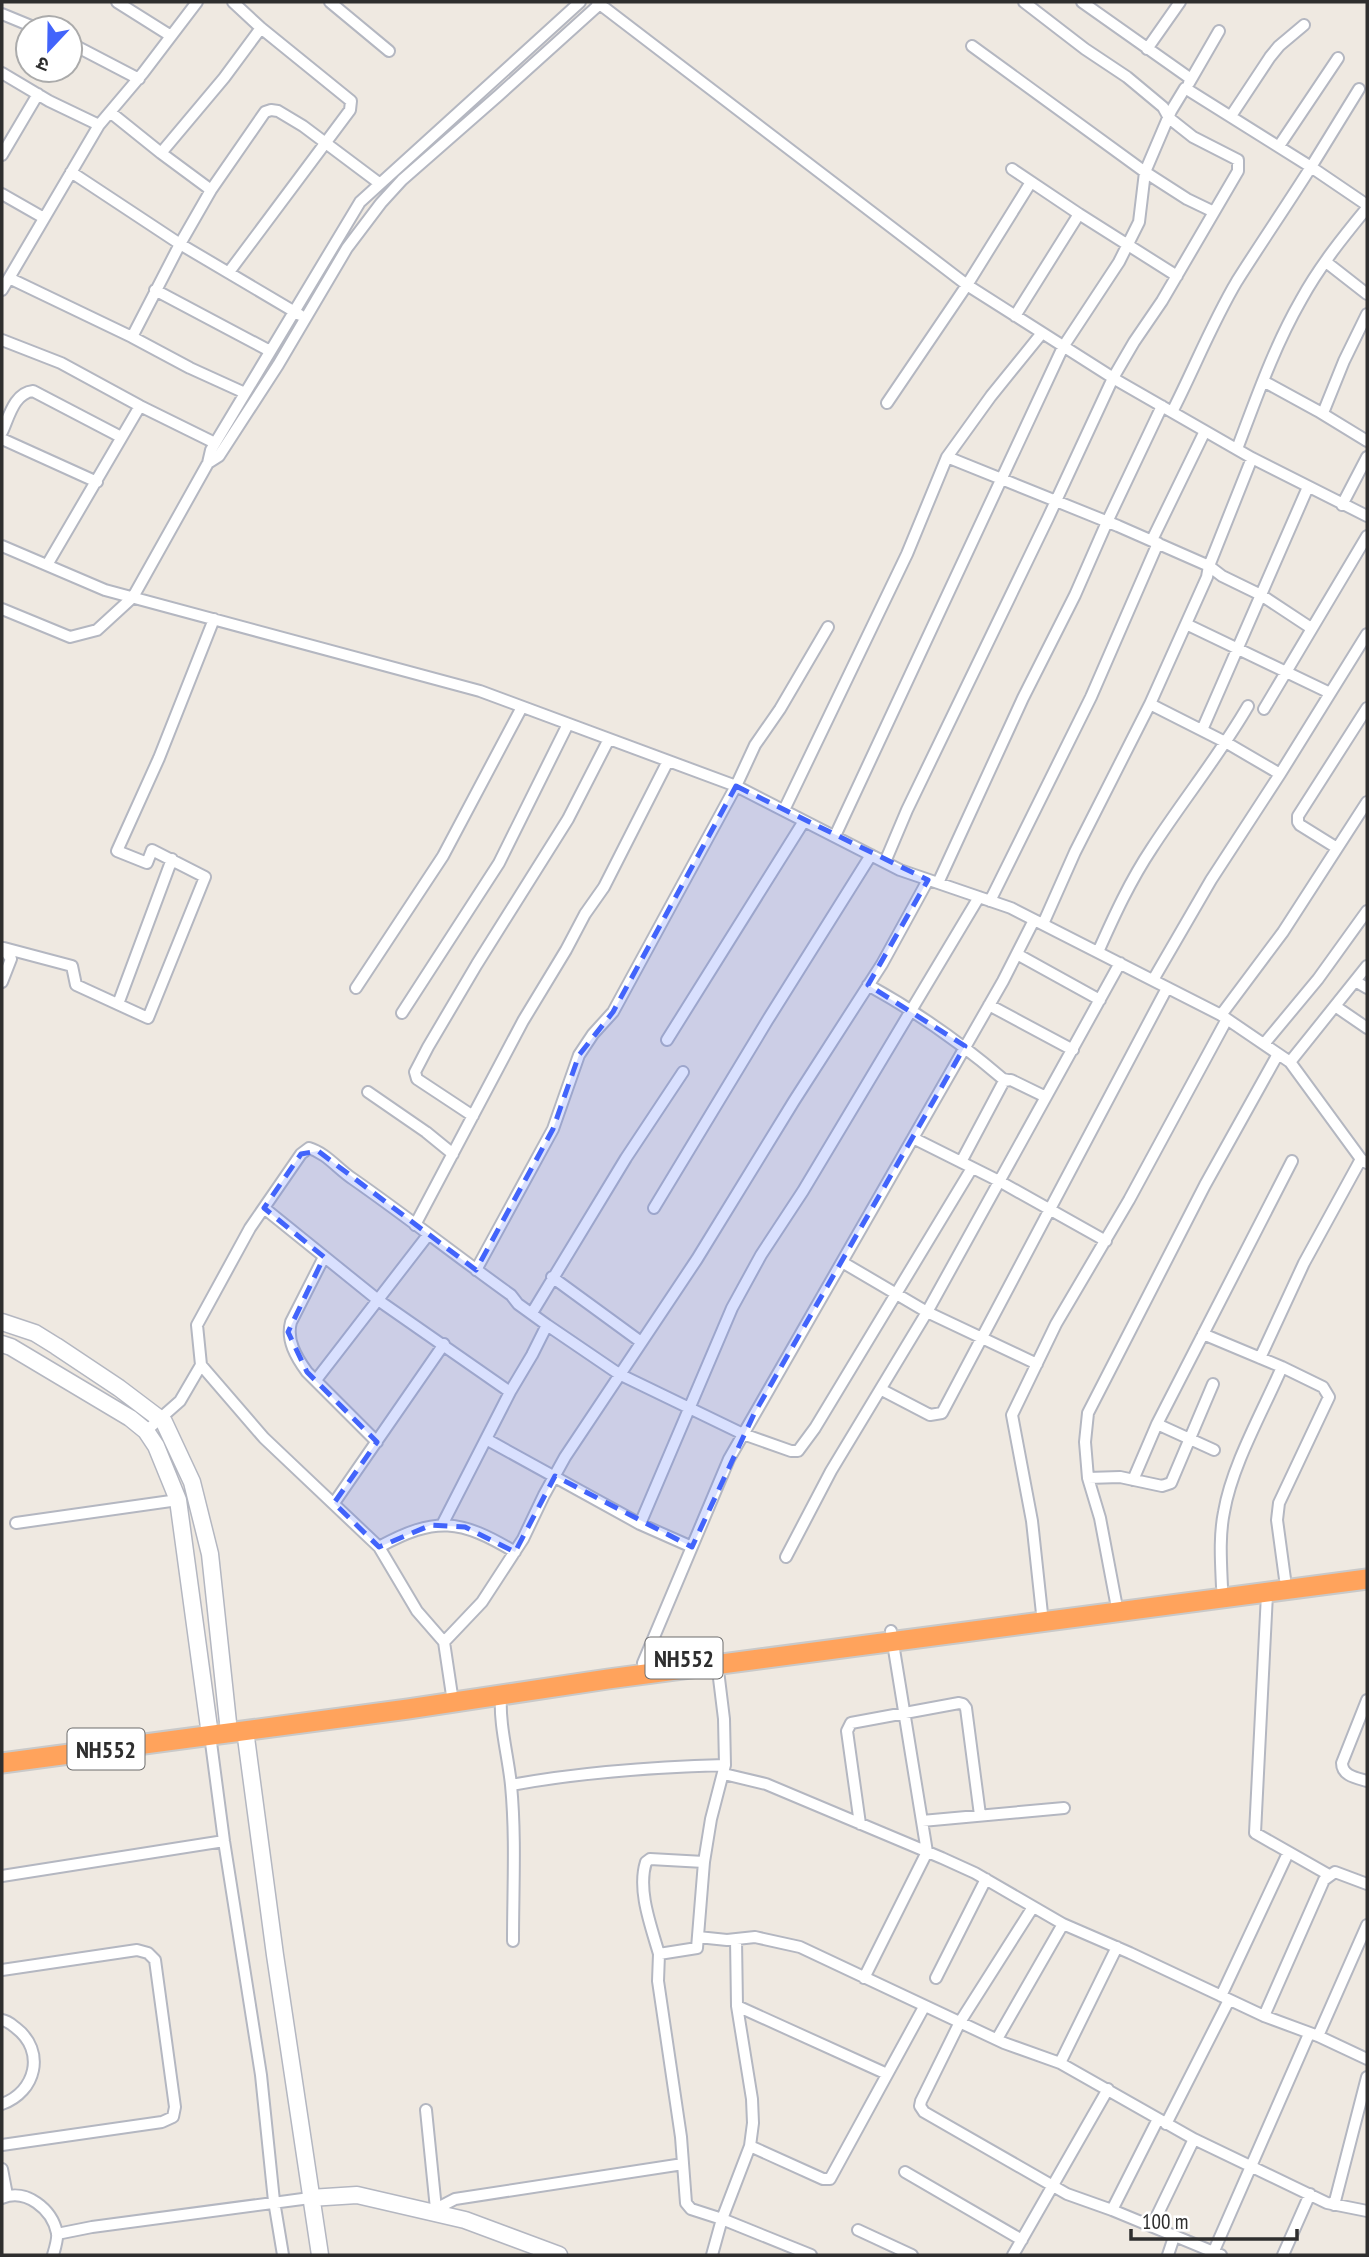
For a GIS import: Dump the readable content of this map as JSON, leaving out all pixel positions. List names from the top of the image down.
{
  "streets": {
    "highway": ["NH552"]
  },
  "scale_bar": "100 m",
  "north": "bottom"
}
